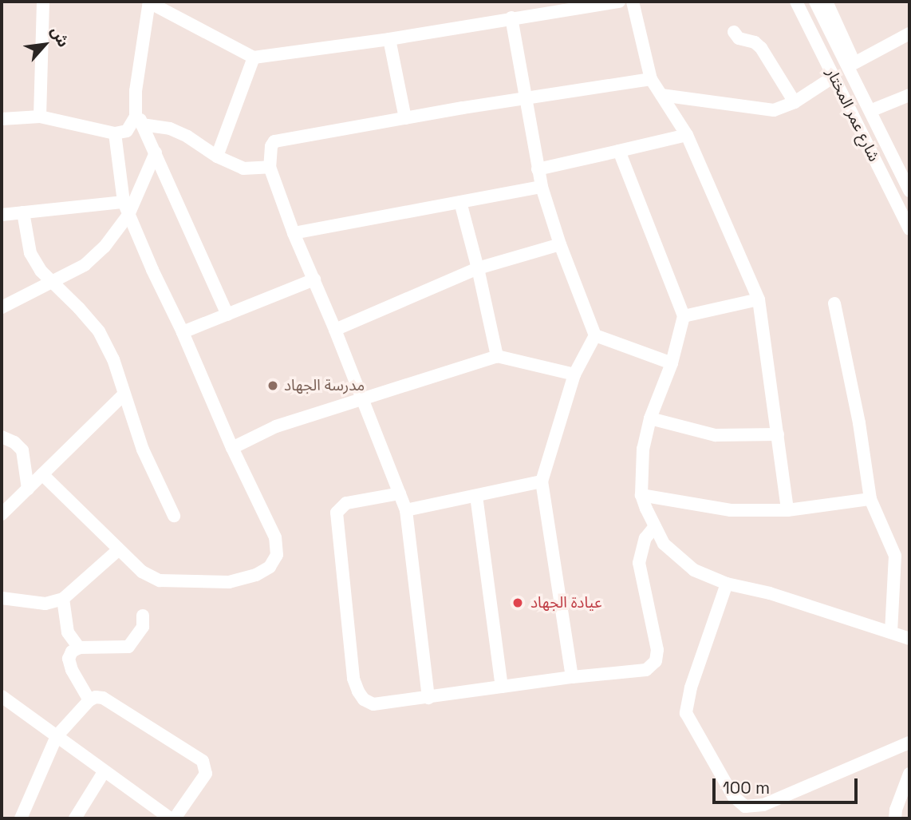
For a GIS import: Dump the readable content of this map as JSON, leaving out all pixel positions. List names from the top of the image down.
{
  "streets": {
    "street": ["شارع عمر المختار"]
  },
  "places": ["مدرسة الجهاد", "عيادة الجهاد"],
  "scale_bar": "100 m",
  "north": "top right"
}
